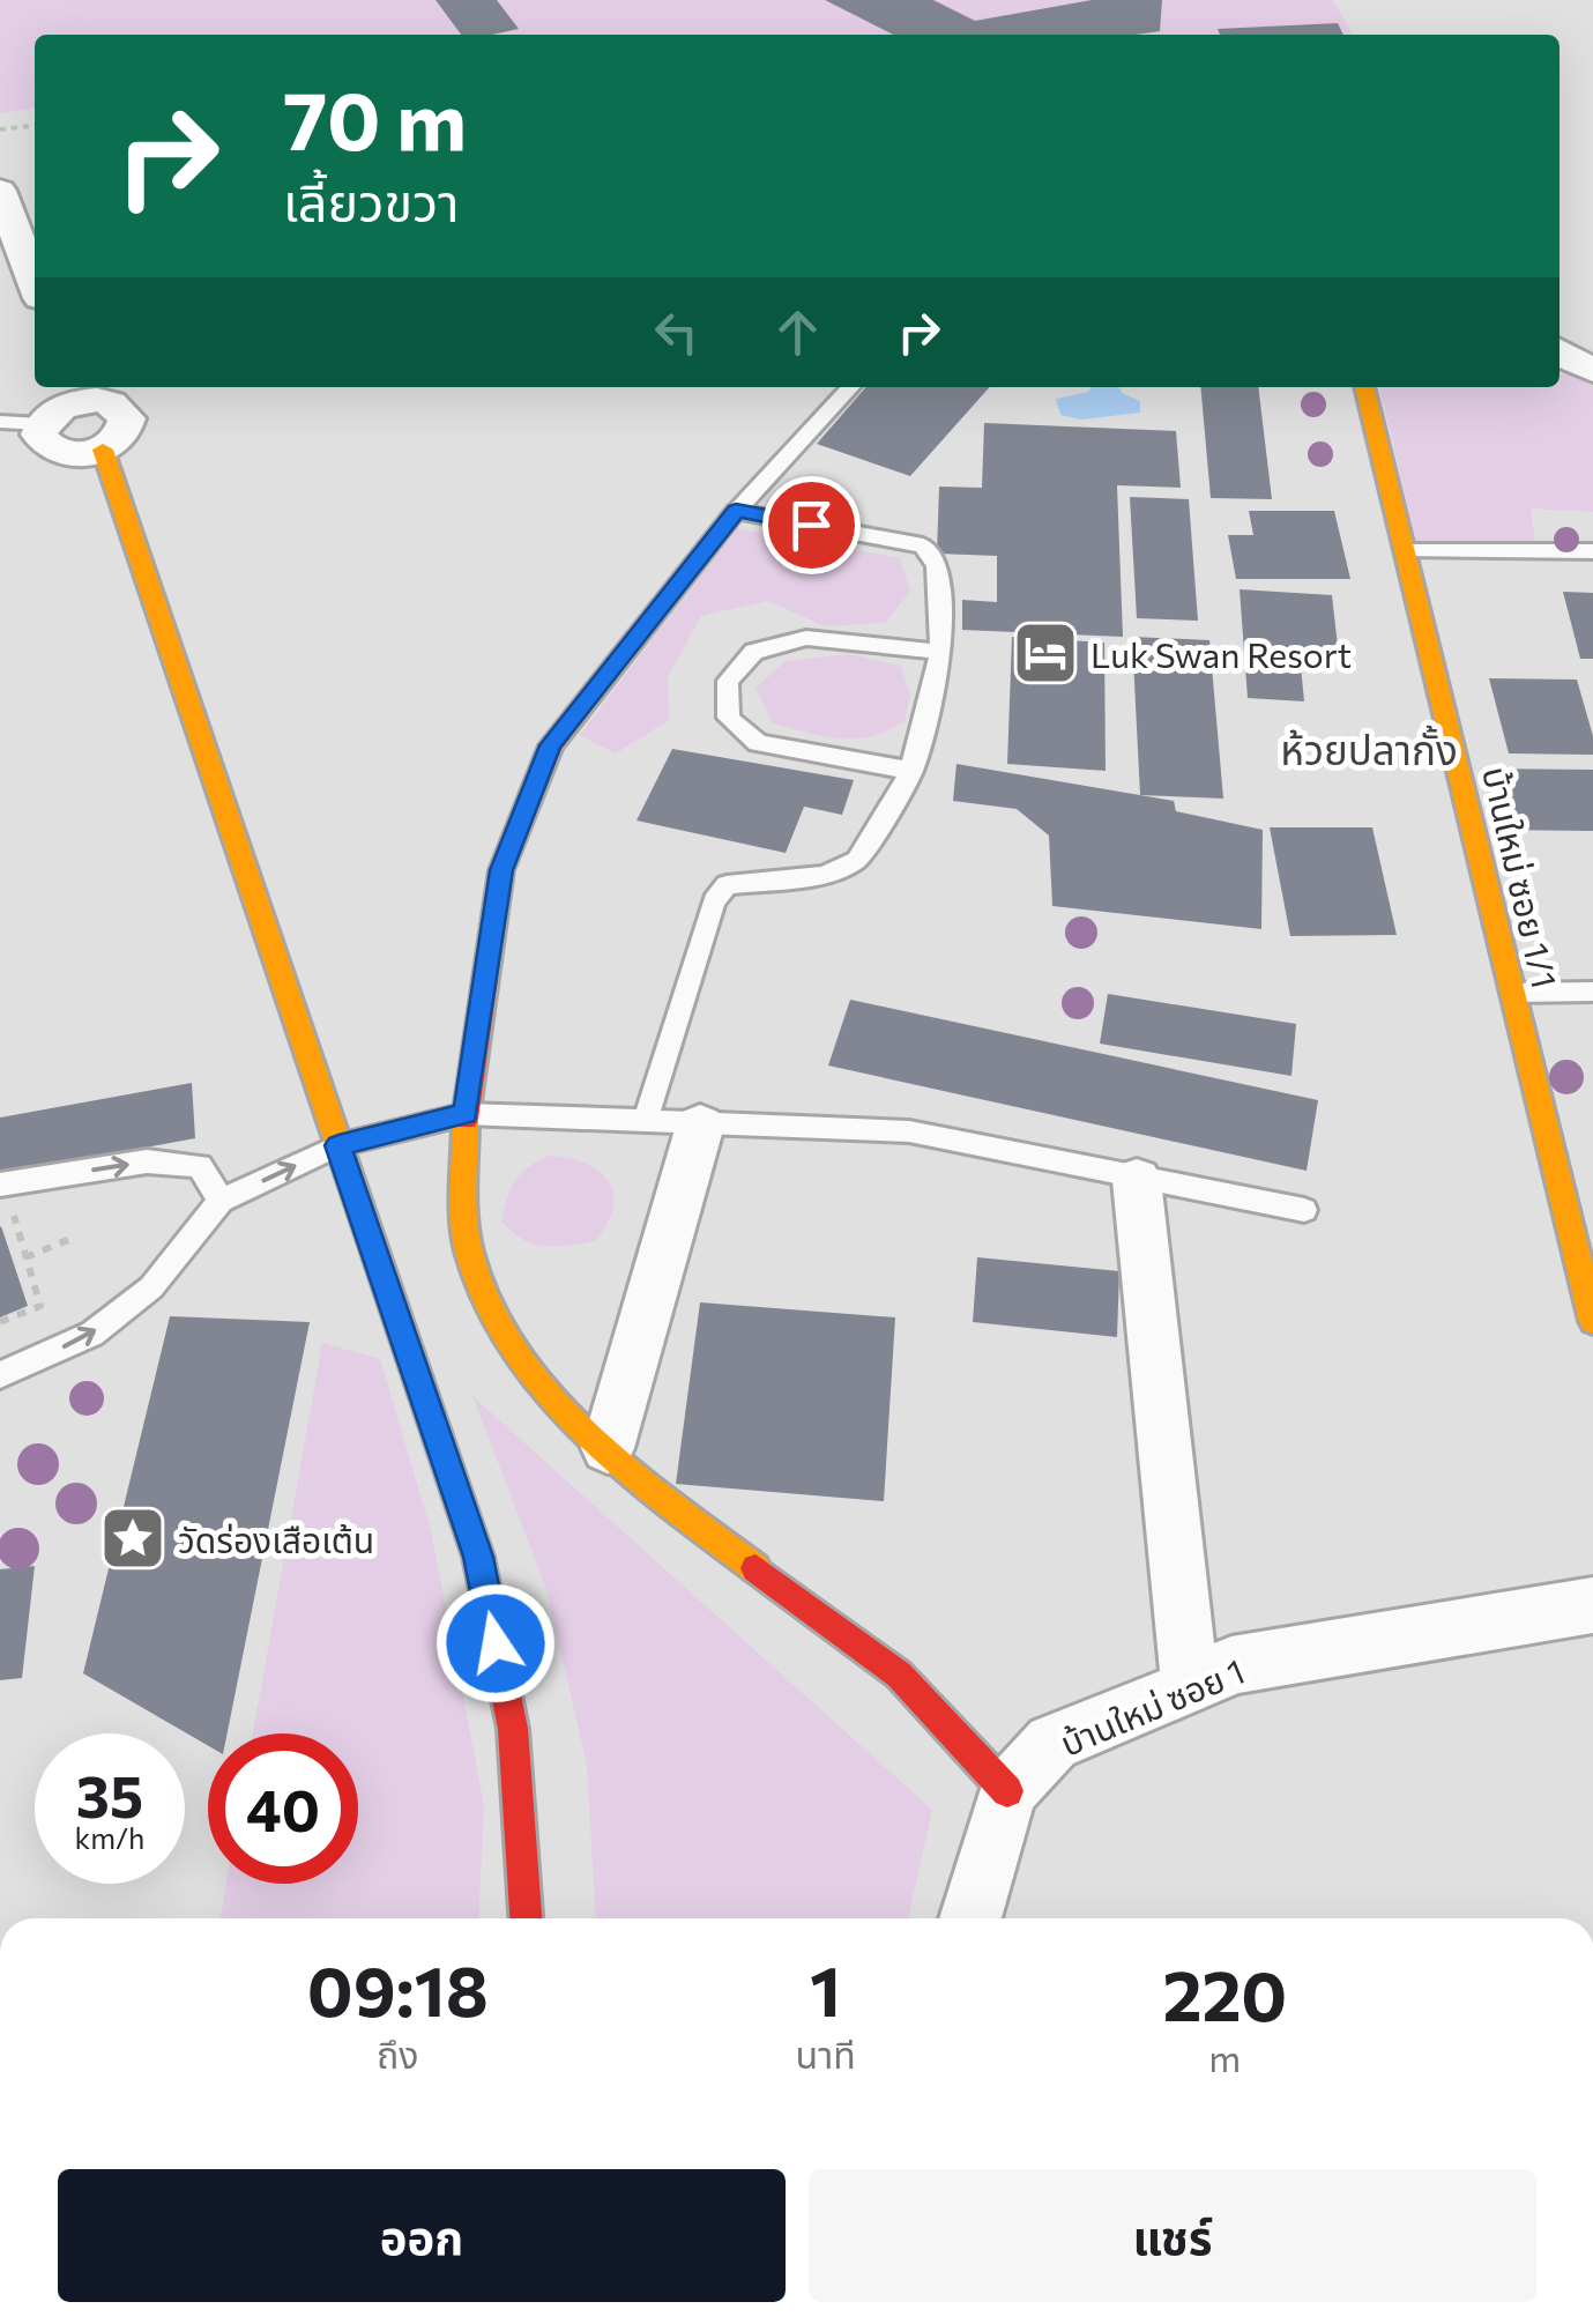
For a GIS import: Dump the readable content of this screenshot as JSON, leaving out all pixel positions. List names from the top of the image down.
{
  "streets": {
    "street": ["บ้านใหม่ ซอย 1/1", "บ้านใหม่ ซอย 1"]
  },
  "districts": ["ห้วยปลากั้ง"],
  "places": {
    "hotel": ["Luk Swan Resort"],
    "place": ["วัดร่องเสือเต้น"]
  },
  "page": {
    "turn": ["70 m", "เลี้ยวขวา"],
    "speed": "35 km/h",
    "limit": "40",
    "eta": [
      "09:18",
      "ถึง",
      "1",
      "นาที",
      "220",
      "m"
    ],
    "buttons": ["ออก", "แชร์"]
  }
}
